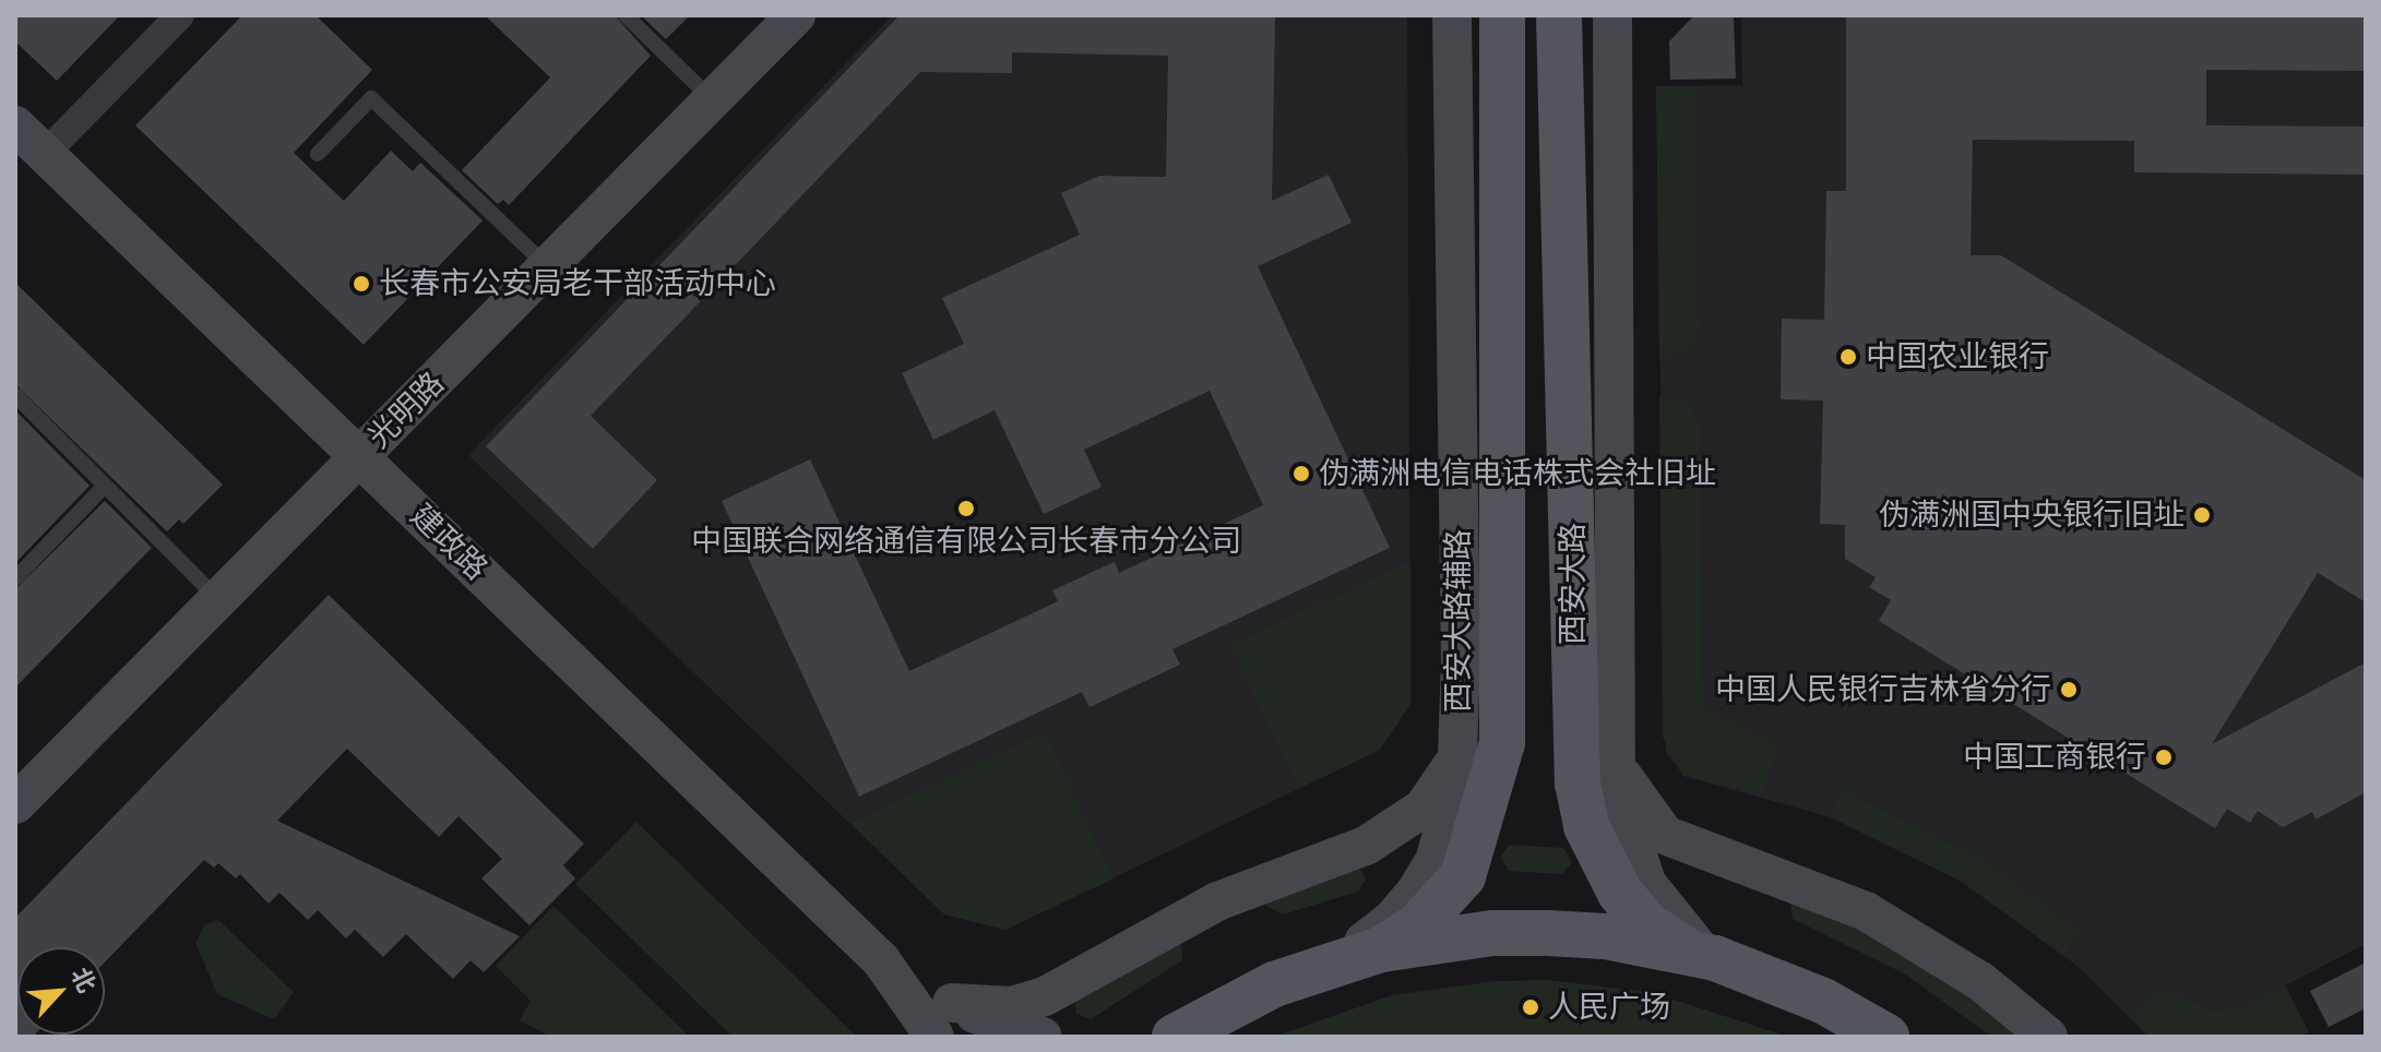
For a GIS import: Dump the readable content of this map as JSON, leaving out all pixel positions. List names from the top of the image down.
{
  "streets": {
    "main road": ["西安大路"],
    "street": ["光明路", "建政路", "西安大路辅路"]
  },
  "crossings": [
    ["光明路", "建政路"]
  ],
  "places": [
    "长春市公安局老干部活动中心",
    "中国农业银行",
    "伪满洲电信电话株式会社旧址",
    "中国联合网络通信有限公司长春市分公司",
    "伪满洲国中央银行旧址",
    "中国人民银行吉林省分行",
    "中国工商银行",
    "人民广场"
  ],
  "north": "top right"
}
